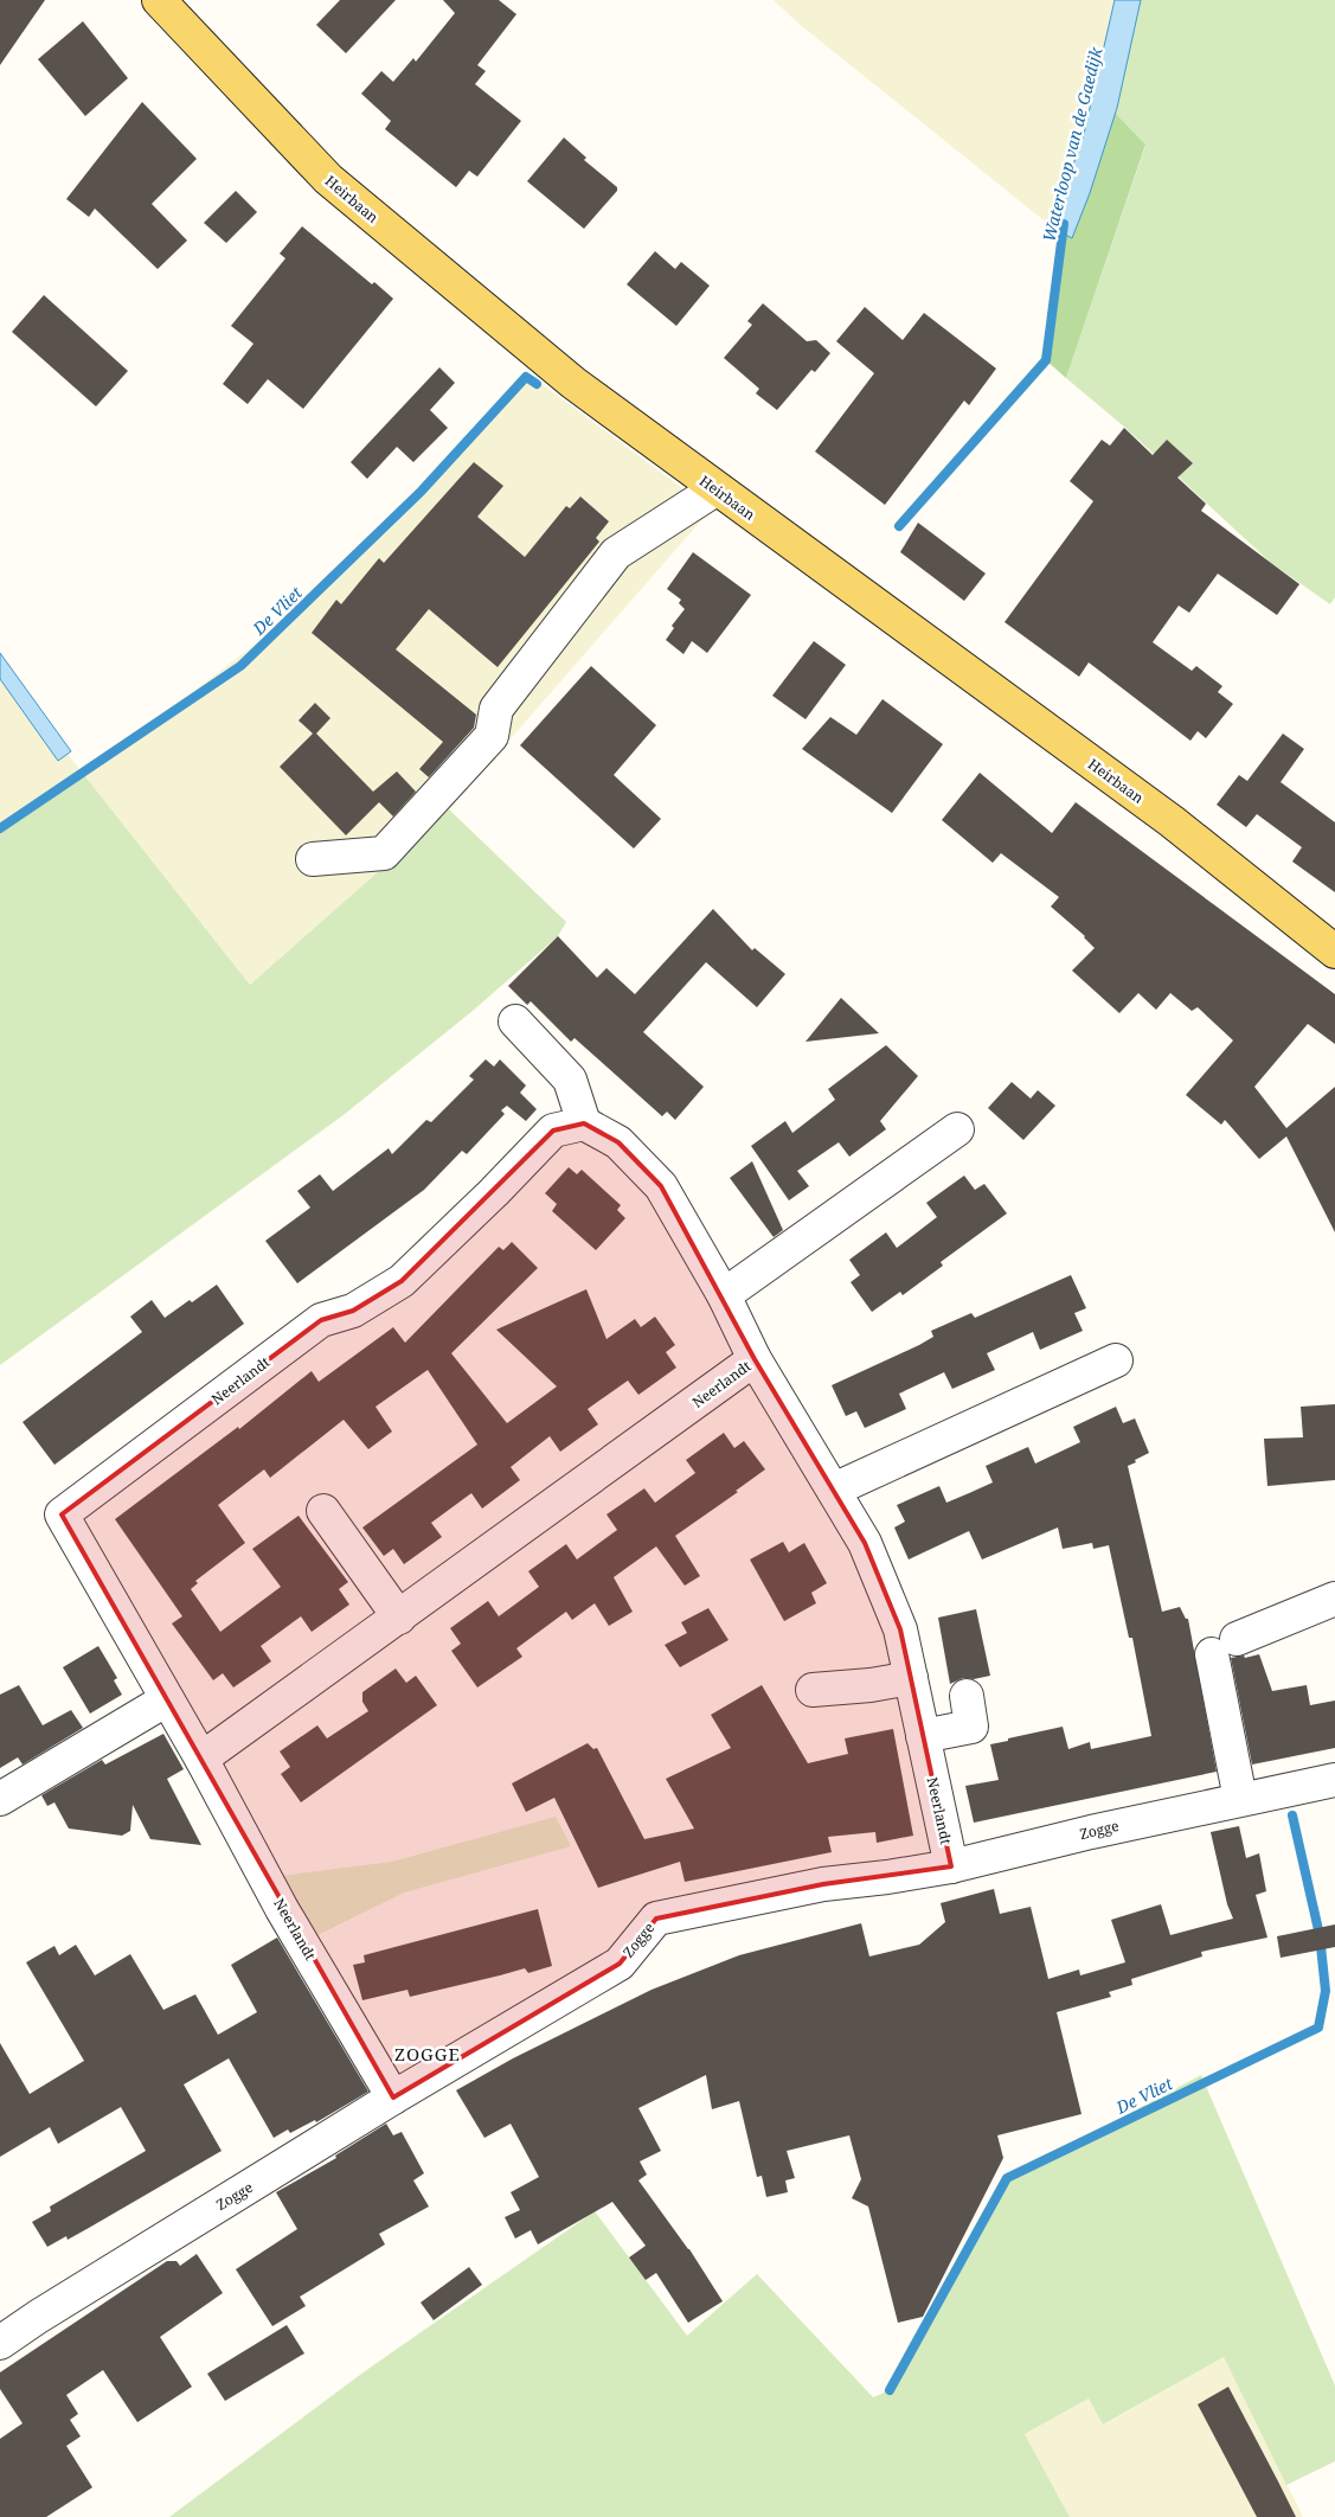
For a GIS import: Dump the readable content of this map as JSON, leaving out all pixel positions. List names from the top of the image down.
{
  "streets": {
    "main road": ["Heirbaan"],
    "street": ["Neerlandt", "Zogge"]
  },
  "crossings": [
    ["Neerlandt", "Zogge"]
  ],
  "districts": ["ZOGGE"],
  "water": ["Waterloop van de Gaedijk", "De Vliet"]
}
